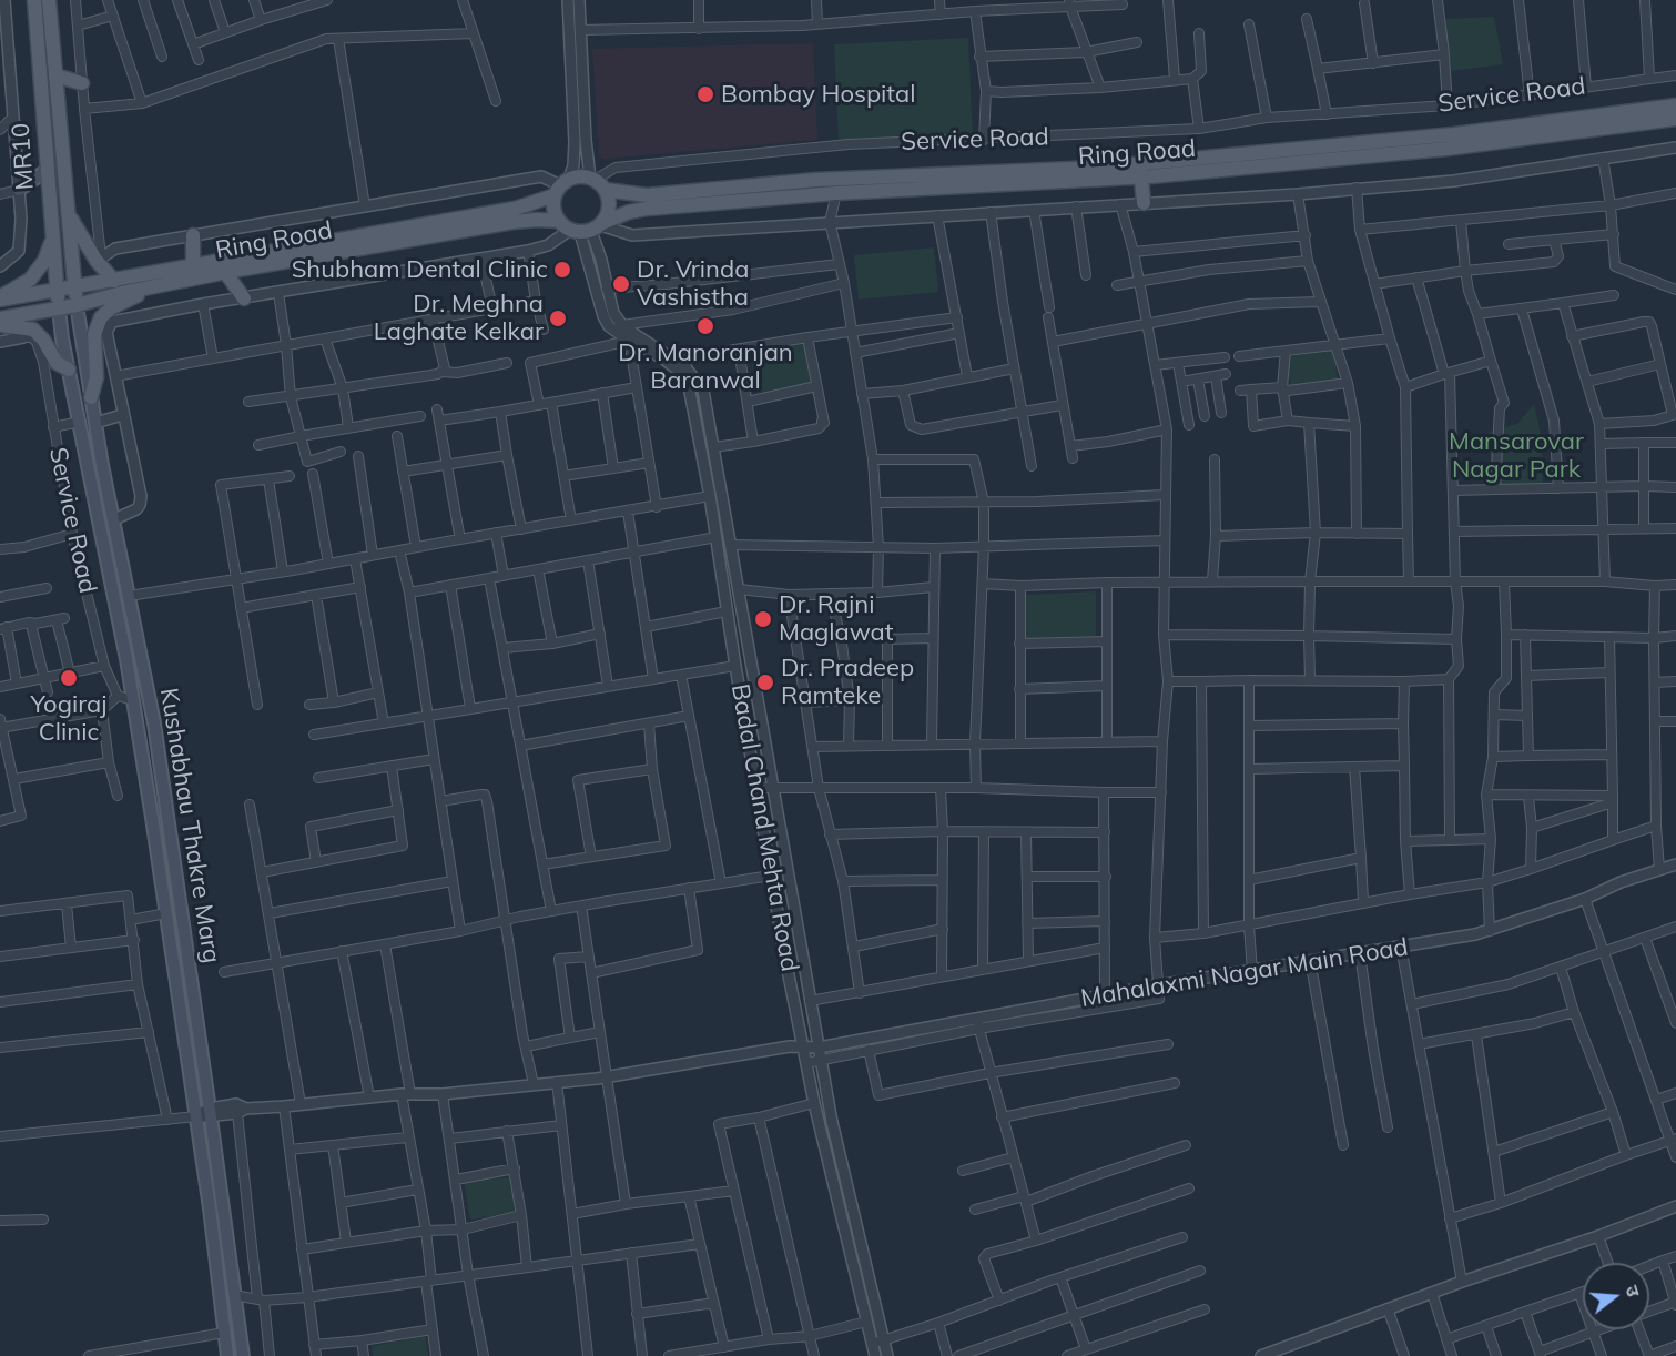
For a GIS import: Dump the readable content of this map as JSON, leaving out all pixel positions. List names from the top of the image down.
{
  "streets": {
    "main road": ["Ring Road", "MR10", "Kushabhau Thakre Marg"],
    "street": ["Service Road", "Badal Chand Mehta Road", "Mahalaxmi Nagar Main Road"]
  },
  "crossings": [
    ["Service Road", "Ring Road"],
    ["Ring Road", "MR10"],
    ["Ring Road", "Kushabhau Thakre Marg"],
    ["MR10", "Kushabhau Thakre Marg"],
    ["Kushabhau Thakre Marg", "Mahalaxmi Nagar Main Road"],
    ["Badal Chand Mehta Road", "Mahalaxmi Nagar Main Road"]
  ],
  "parks": ["Mansarovar Nagar Park"],
  "places": [
    "Bombay Hospital",
    "Shubham Dental Clinic",
    "Dr. Vrinda Vashistha",
    "Dr. Meghna Laghate Kelkar",
    "Dr. Manoranjan Baranwal",
    "Dr. Rajni Maglawat",
    "Yogiraj Clinic",
    "Dr. Pradeep Ramteke"
  ],
  "north": "right"
}
